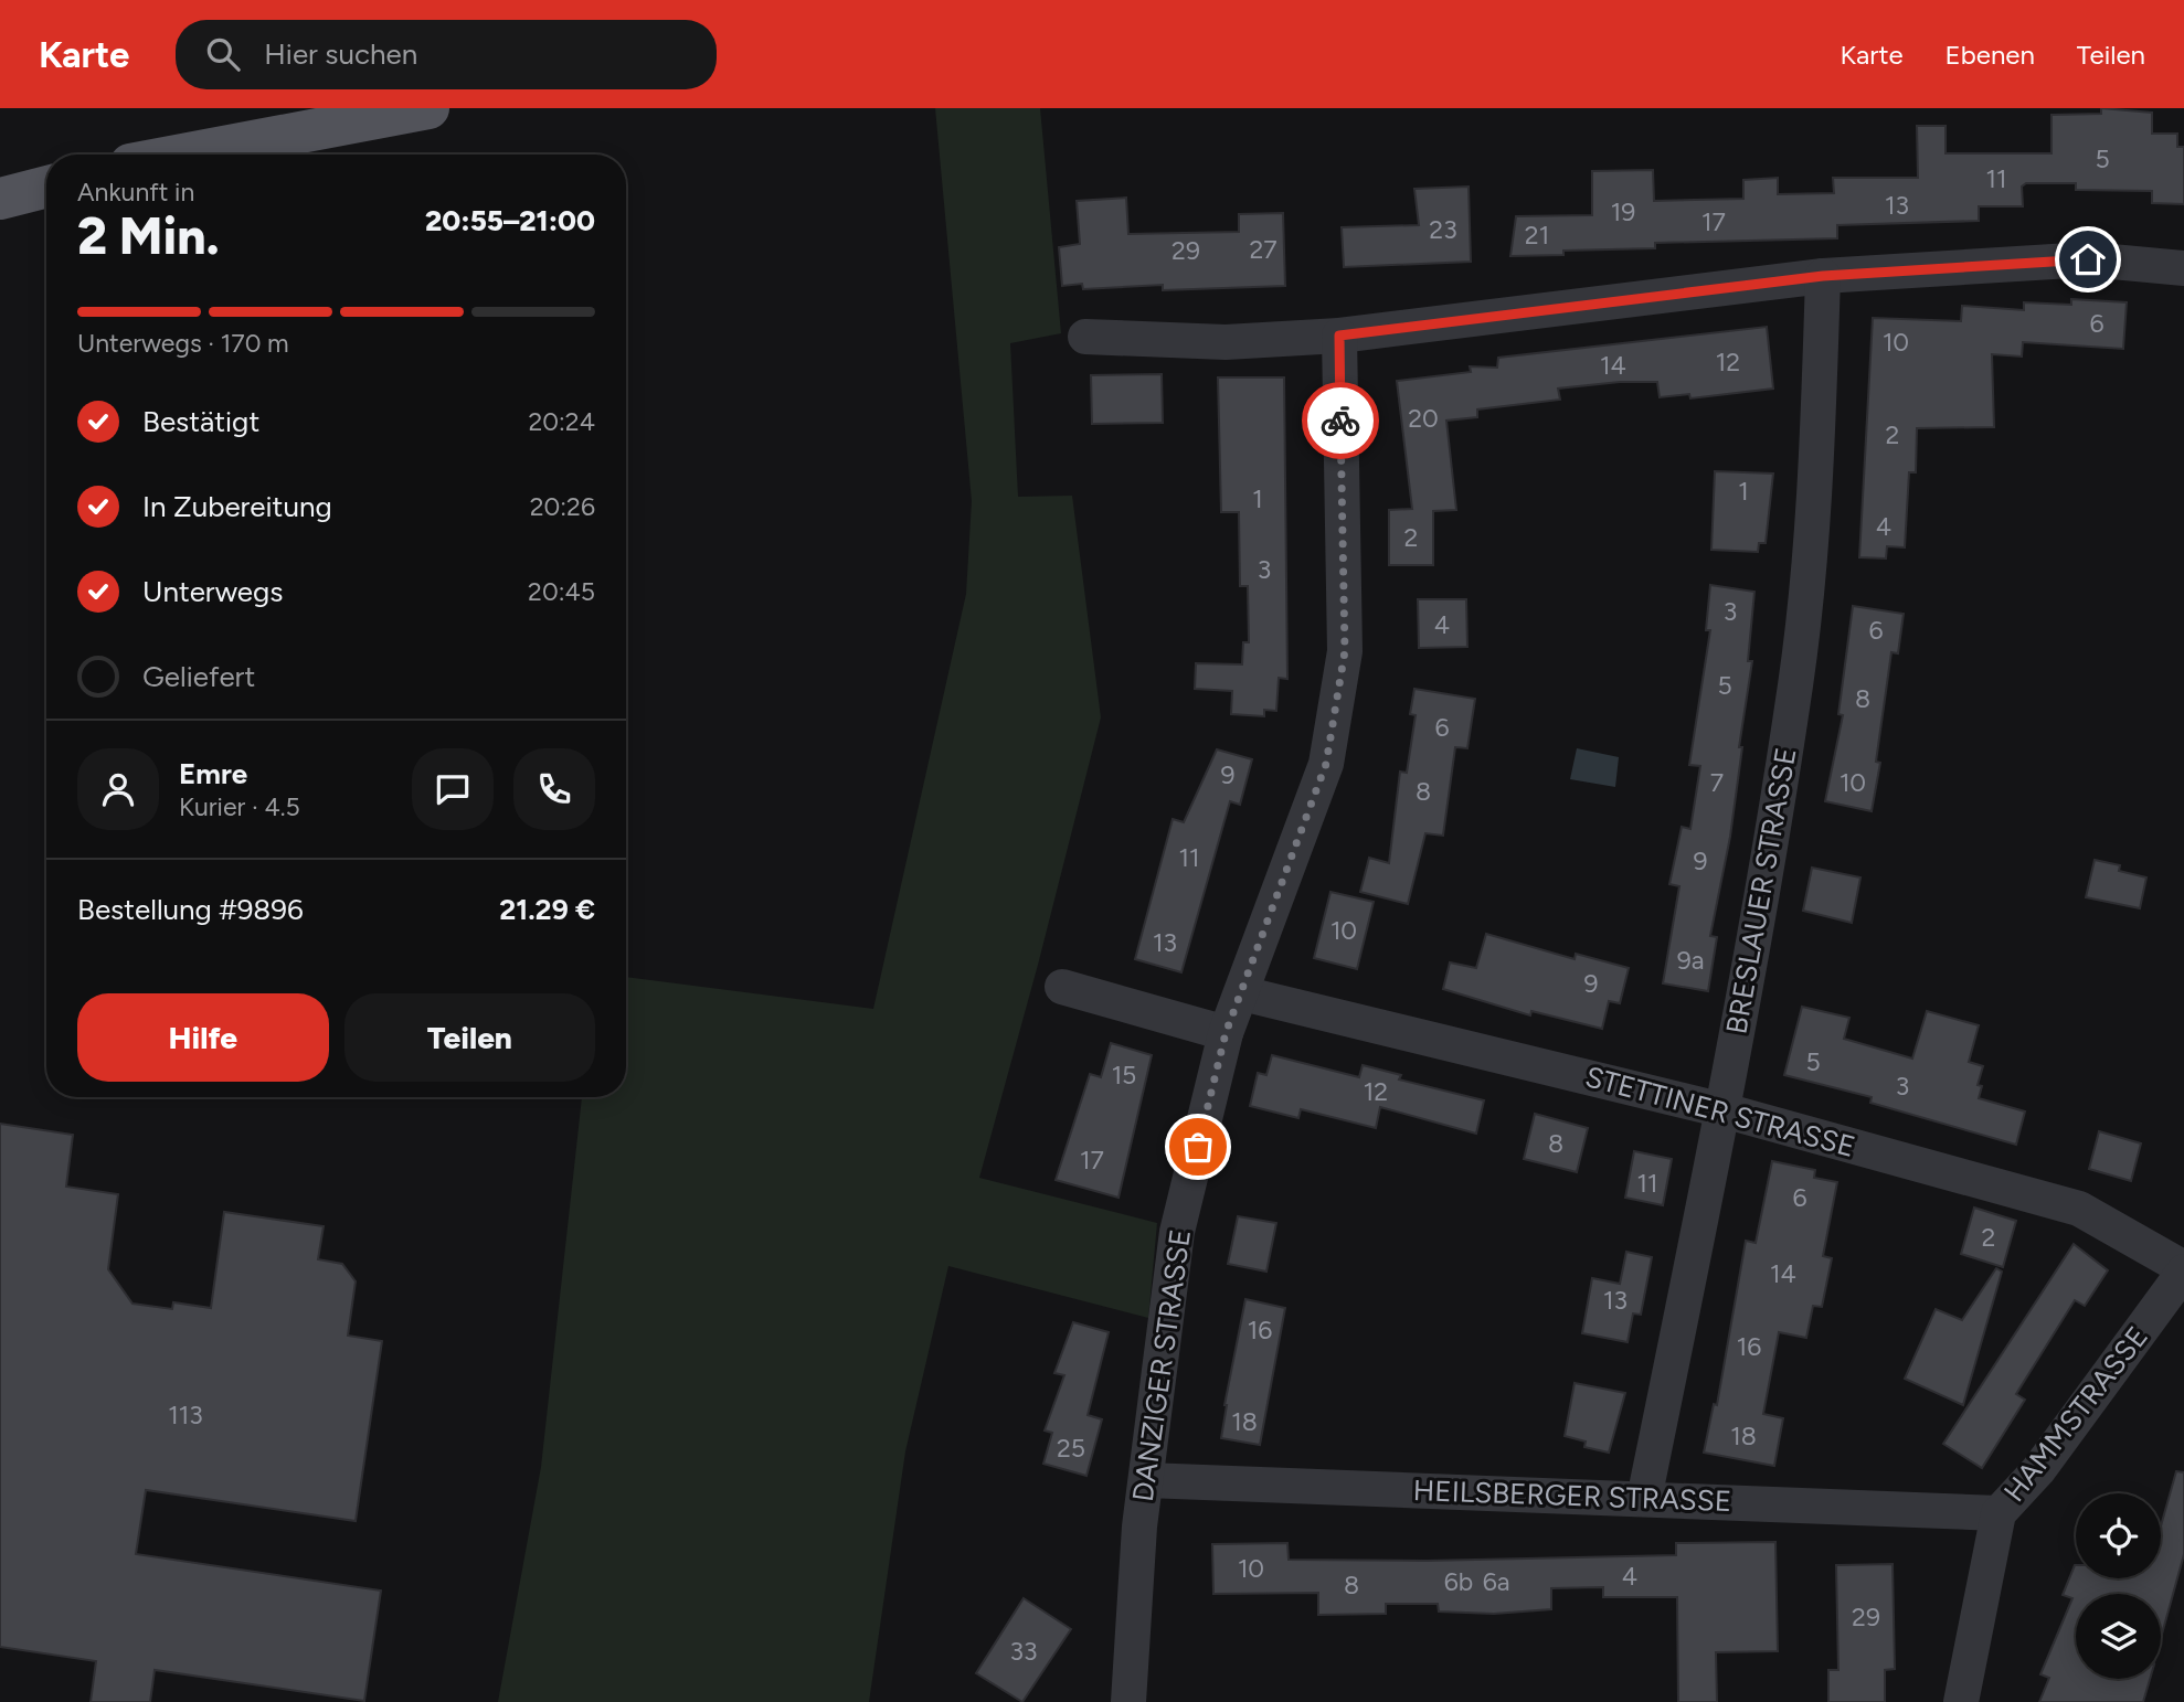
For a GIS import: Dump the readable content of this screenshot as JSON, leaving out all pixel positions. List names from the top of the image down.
{
  "streets": {
    "street": [
      "BRESLAUER STRASSE",
      "STETTINER STRASSE",
      "DANZIGER STRASSE",
      "HAMMSTRASSE",
      "HEILSBERGER STRASSE"
    ]
  },
  "crossings": [
    ["BRESLAUER STRASSE", "STETTINER STRASSE"],
    ["BRESLAUER STRASSE", "HEILSBERGER STRASSE"],
    ["STETTINER STRASSE", "DANZIGER STRASSE"],
    ["STETTINER STRASSE", "HAMMSTRASSE"],
    ["DANZIGER STRASSE", "HEILSBERGER STRASSE"],
    ["HAMMSTRASSE", "HEILSBERGER STRASSE"]
  ],
  "house_numbers": [
    "5",
    "11",
    "13",
    "19",
    "17",
    "23",
    "21",
    "27",
    "29",
    "6",
    "10",
    "12",
    "14",
    "20",
    "2",
    "1",
    "1",
    "4",
    "2",
    "3",
    "3",
    "4",
    "6",
    "5",
    "8",
    "6",
    "9",
    "7",
    "10",
    "8",
    "11",
    "9",
    "10",
    "13",
    "9a",
    "9",
    "5",
    "15",
    "3",
    "12",
    "8",
    "17",
    "11",
    "6",
    "2",
    "14",
    "13",
    "16",
    "16",
    "113",
    "18",
    "18",
    "25",
    "10",
    "4",
    "6b",
    "6a",
    "8",
    "29",
    "33"
  ],
  "page": {
    "header": "Karte",
    "search": "Hier suchen",
    "nav": ["Karte", "Ebenen", "Teilen"],
    "heading": ["2 Min.", "Ankunft in", "20:55–21:00"],
    "panel": [
      "Emre",
      "Kurier · 4.5",
      "Bestellung #9896",
      "21.29 €"
    ],
    "bar": "Unterwegs · 170 m",
    "list": [
      ["Bestätigt", "20:24"],
      ["In Zubereitung", "20:26"],
      ["Unterwegs", "20:45"],
      "Geliefert"
    ],
    "buttons": ["Hilfe", "Teilen"]
  }
}
